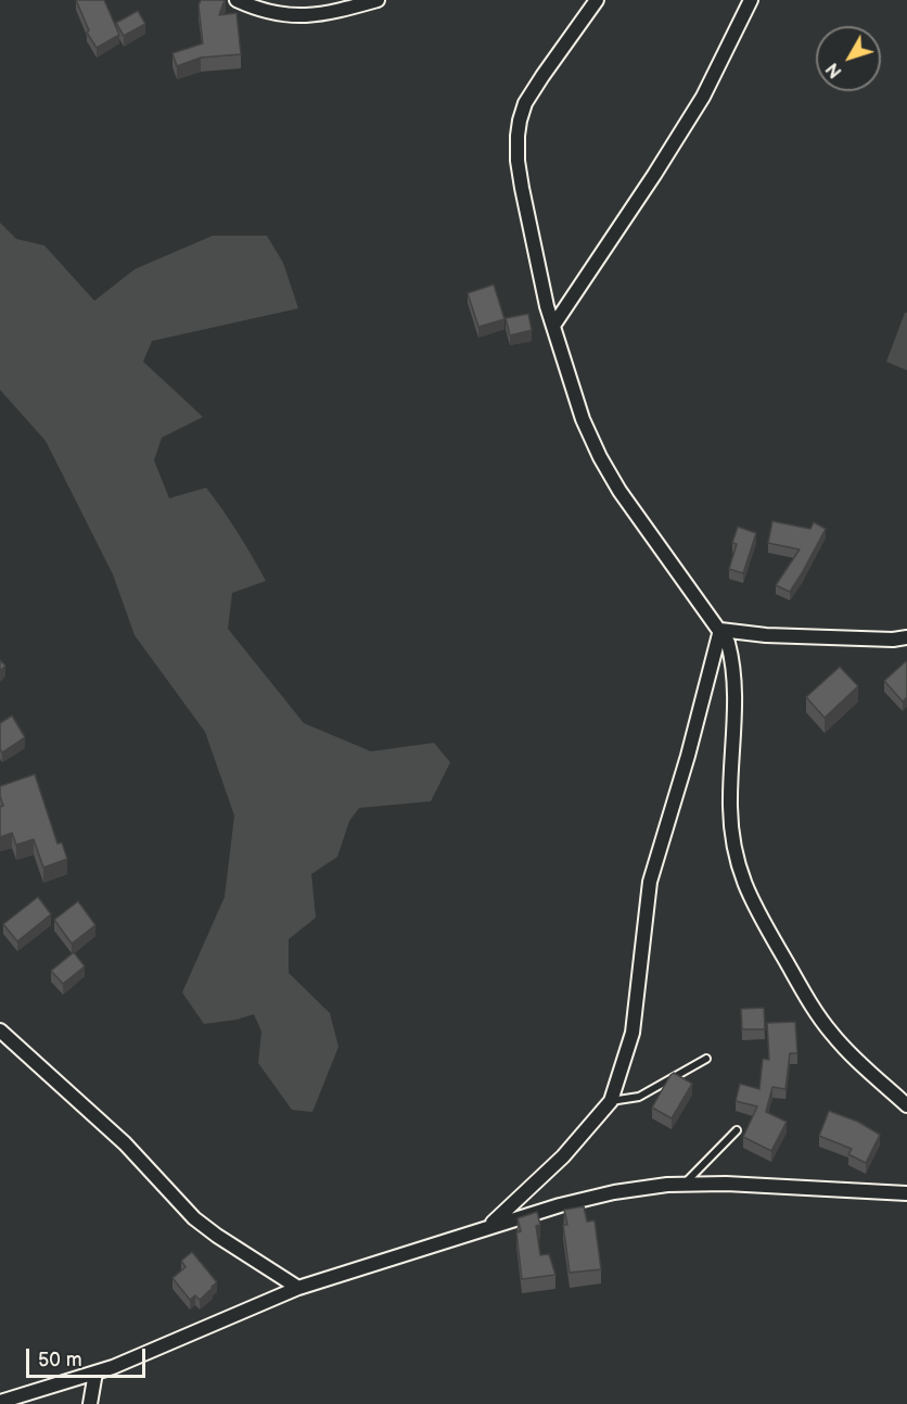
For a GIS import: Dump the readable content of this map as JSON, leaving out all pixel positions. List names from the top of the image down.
{
  "scale_bar": "50 m",
  "north": "bottom left"
}
